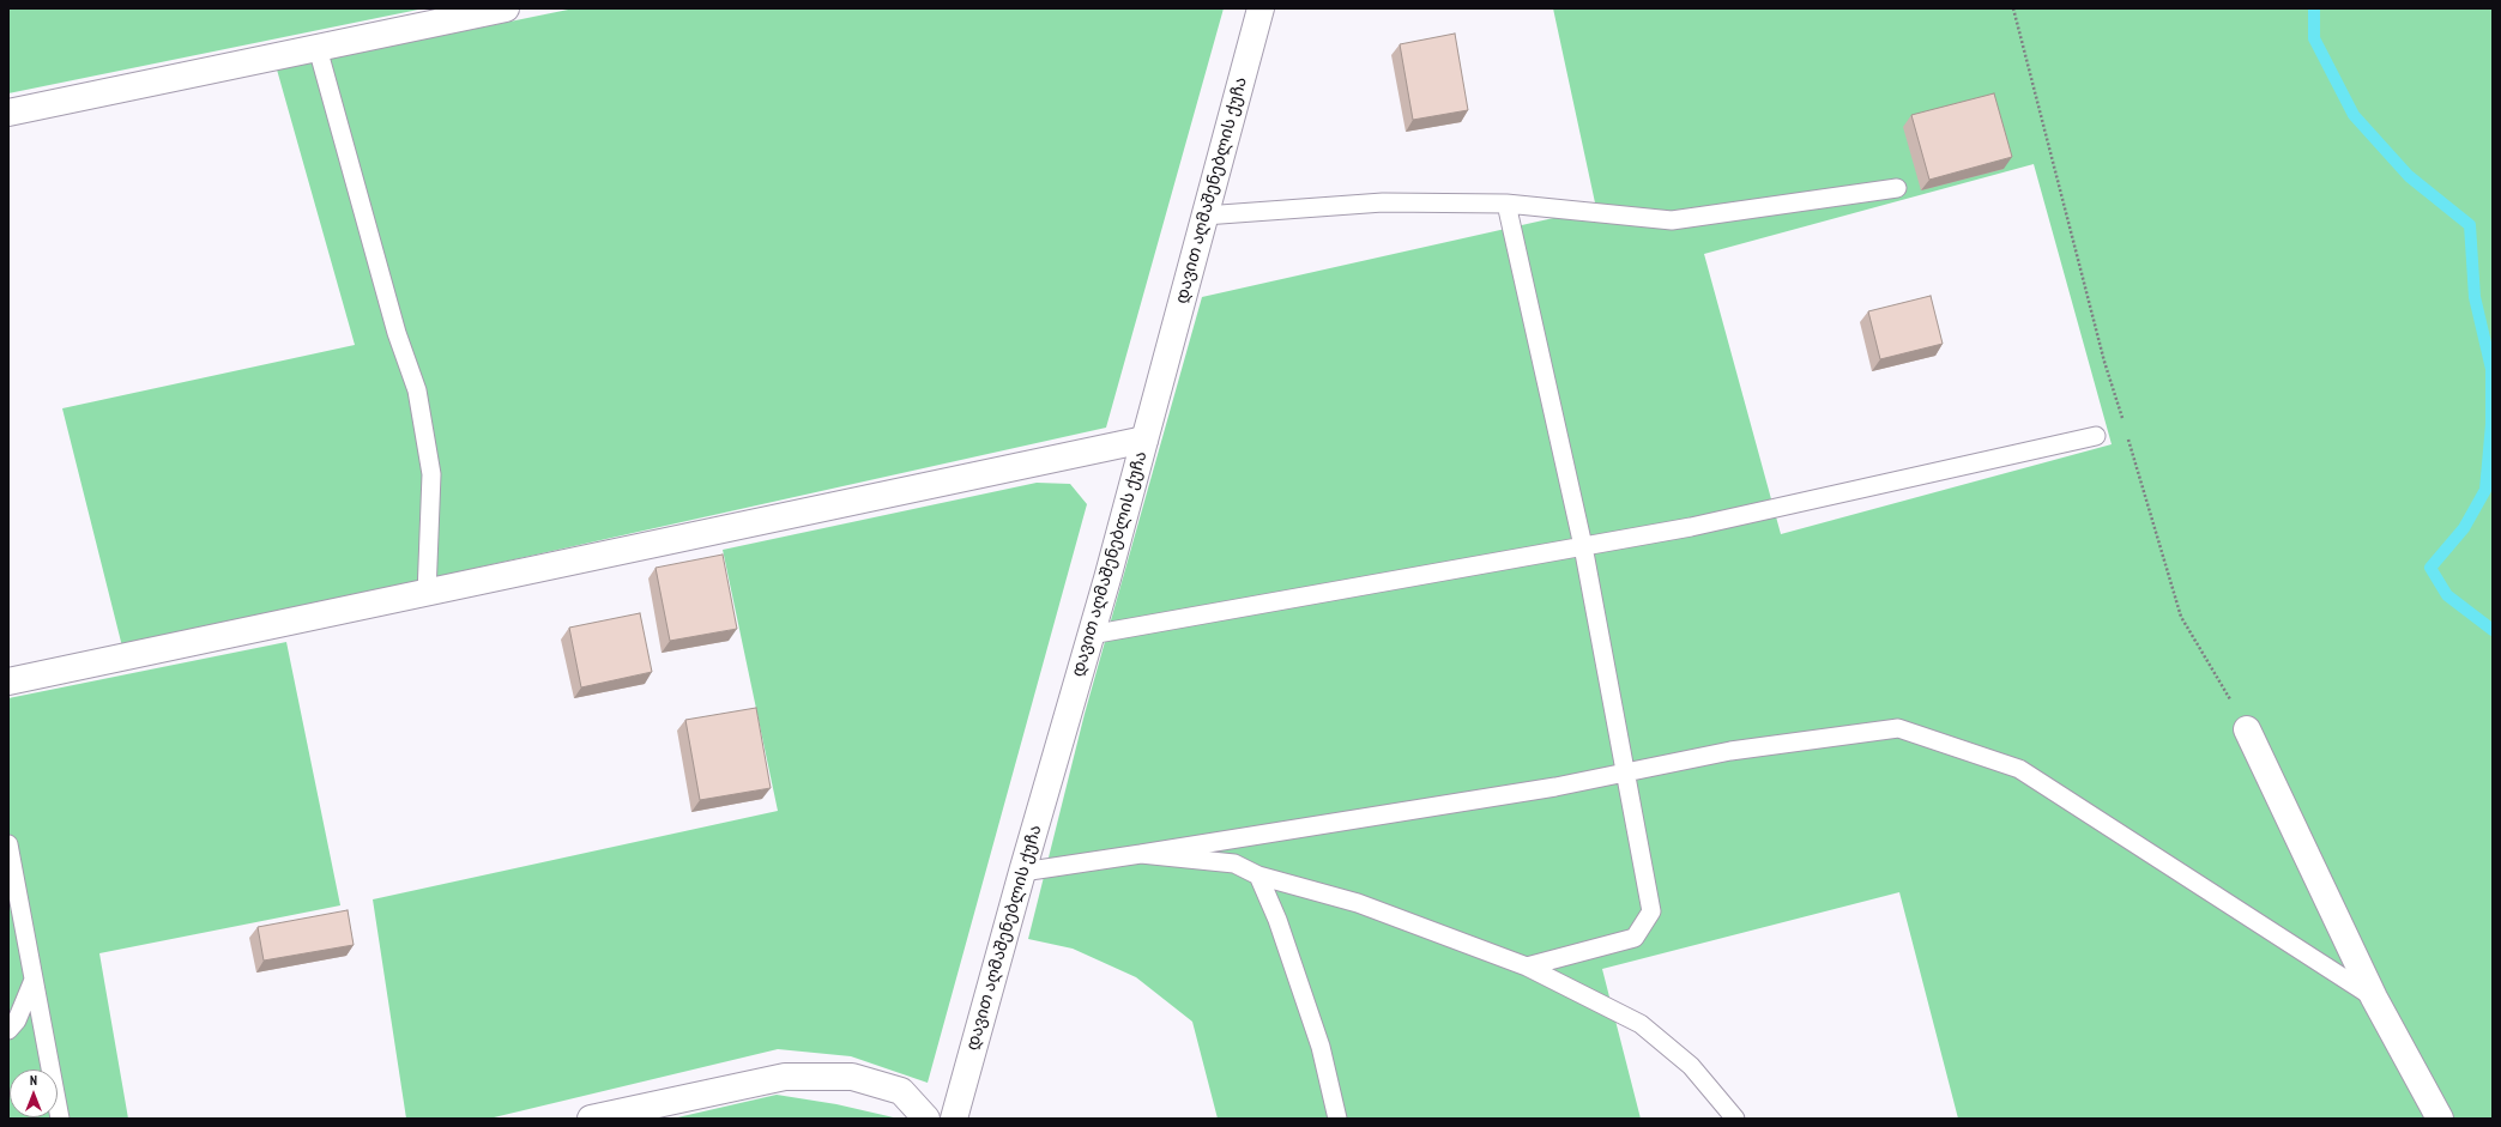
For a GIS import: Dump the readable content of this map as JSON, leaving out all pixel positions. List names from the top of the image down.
{
  "streets": {
    "street": ["დავით აღმაშენებლის ქუჩა"]
  },
  "north": "top"
}
